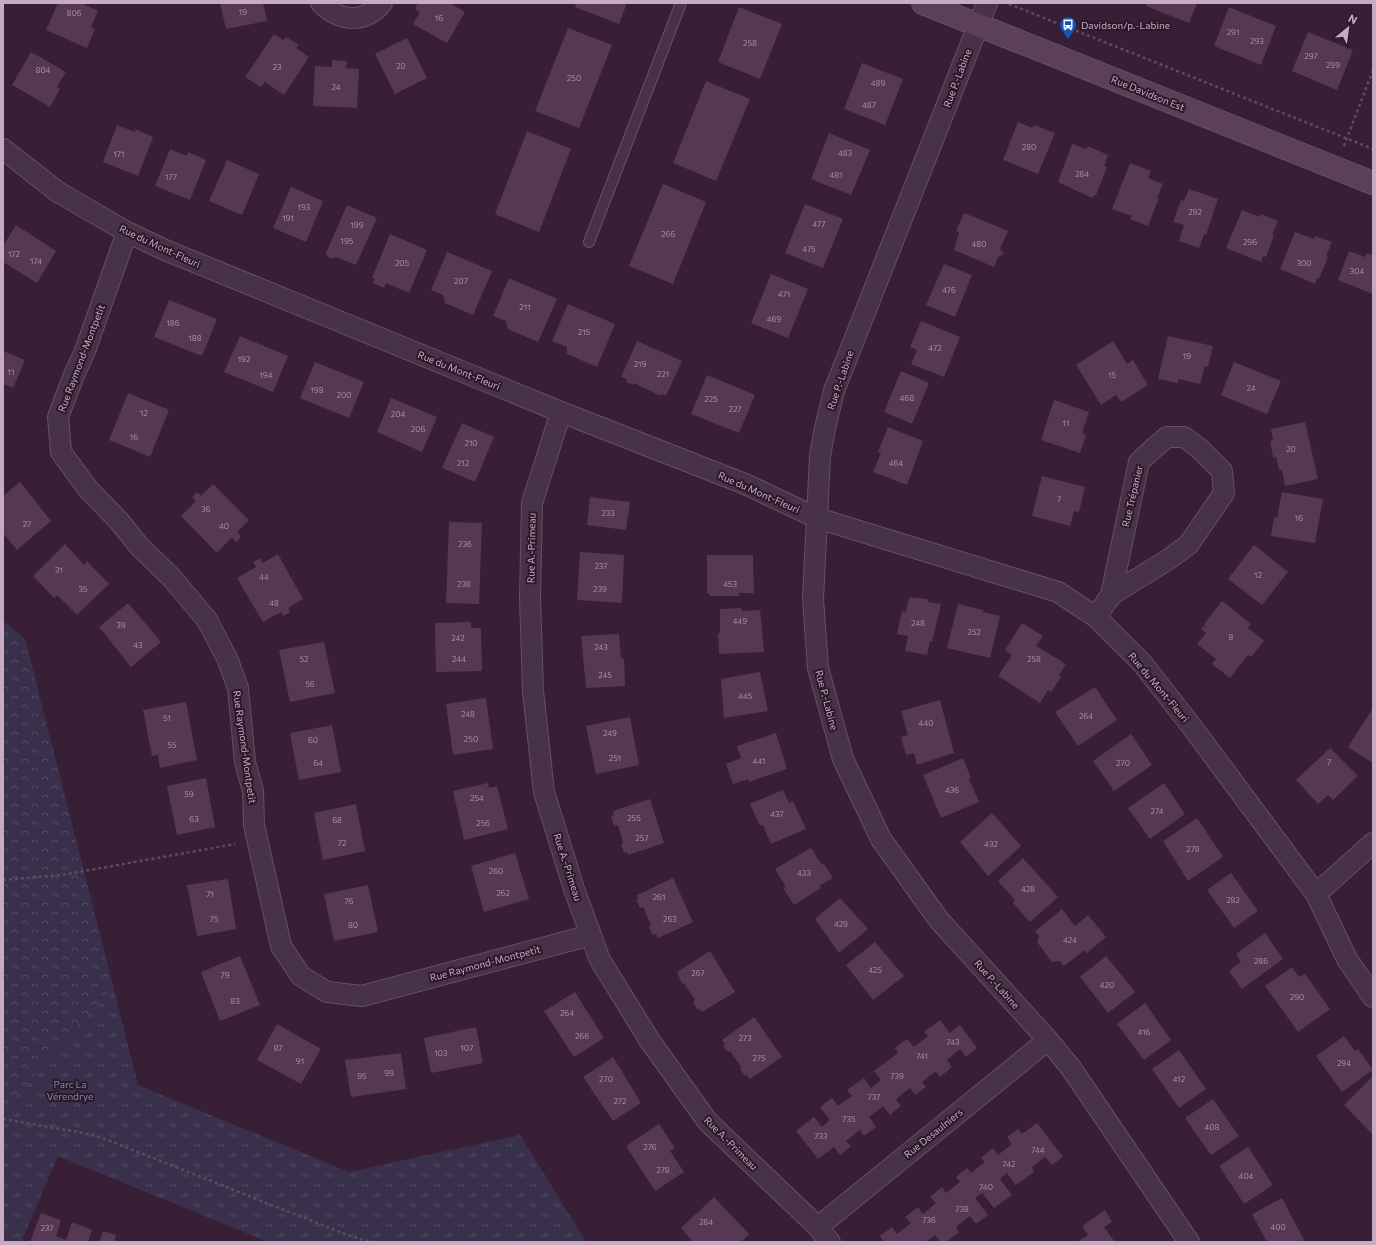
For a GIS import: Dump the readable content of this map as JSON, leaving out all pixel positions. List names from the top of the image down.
{
  "streets": {
    "street": [
      "Rue P.-Labine",
      "Rue Davidson Est",
      "Rue du Mont-Fleuri",
      "Rue Raymond-Montpetit",
      "Rue Trépanier",
      "Rue A.-Primeau",
      "Rue Desaulniers"
    ]
  },
  "crossings": [
    ["Rue P.-Labine", "Rue Davidson Est"],
    ["Rue P.-Labine", "Rue du Mont-Fleuri"],
    ["Rue P.-Labine", "Rue Desaulniers"],
    ["Rue du Mont-Fleuri", "Rue Raymond-Montpetit"],
    ["Rue du Mont-Fleuri", "Rue Trépanier"],
    ["Rue du Mont-Fleuri", "Rue A.-Primeau"],
    ["Rue Raymond-Montpetit", "Rue A.-Primeau"],
    ["Rue A.-Primeau", "Rue Desaulniers"]
  ],
  "parks": ["Parc La Vérendrye"],
  "places": {
    "bus stop": ["Davidson/p.-Labine"]
  },
  "house_numbers": [
    "19",
    "806",
    "16",
    "291",
    "293",
    "258",
    "297",
    "299",
    "20",
    "23",
    "804",
    "250",
    "489",
    "24",
    "487",
    "280",
    "483",
    "171",
    "284",
    "481",
    "177",
    "193",
    "292",
    "191",
    "477",
    "199",
    "266",
    "195",
    "296",
    "480",
    "475",
    "172",
    "174",
    "205",
    "300",
    "304",
    "207",
    "476",
    "471",
    "211",
    "469",
    "186",
    "215",
    "188",
    "472",
    "19",
    "192",
    "219",
    "11",
    "221",
    "194",
    "15",
    "24",
    "198",
    "200",
    "468",
    "225",
    "227",
    "12",
    "204",
    "11",
    "206",
    "16",
    "210",
    "20",
    "212",
    "464",
    "7",
    "36",
    "233",
    "16",
    "27",
    "40",
    "236",
    "237",
    "31",
    "12",
    "44",
    "238",
    "453",
    "35",
    "239",
    "48",
    "449",
    "248",
    "39",
    "252",
    "8",
    "242",
    "43",
    "243",
    "52",
    "244",
    "258",
    "245",
    "56",
    "445",
    "248",
    "264",
    "51",
    "440",
    "249",
    "250",
    "60",
    "55",
    "251",
    "441",
    "7",
    "64",
    "270",
    "436",
    "59",
    "254",
    "274",
    "437",
    "255",
    "63",
    "68",
    "256",
    "257",
    "72",
    "432",
    "278",
    "260",
    "433",
    "428",
    "262",
    "71",
    "261",
    "282",
    "76",
    "75",
    "263",
    "429",
    "80",
    "424",
    "286",
    "425",
    "267",
    "79",
    "420",
    "290",
    "83",
    "264",
    "416",
    "266",
    "273",
    "743",
    "87",
    "107",
    "103",
    "741",
    "275",
    "91",
    "294",
    "99",
    "95",
    "739",
    "270",
    "412",
    "737",
    "272",
    "735",
    "408",
    "733",
    "276",
    "744",
    "742",
    "278",
    "404",
    "740",
    "738",
    "736",
    "284",
    "400",
    "237"
  ],
  "north": "top right"
}
